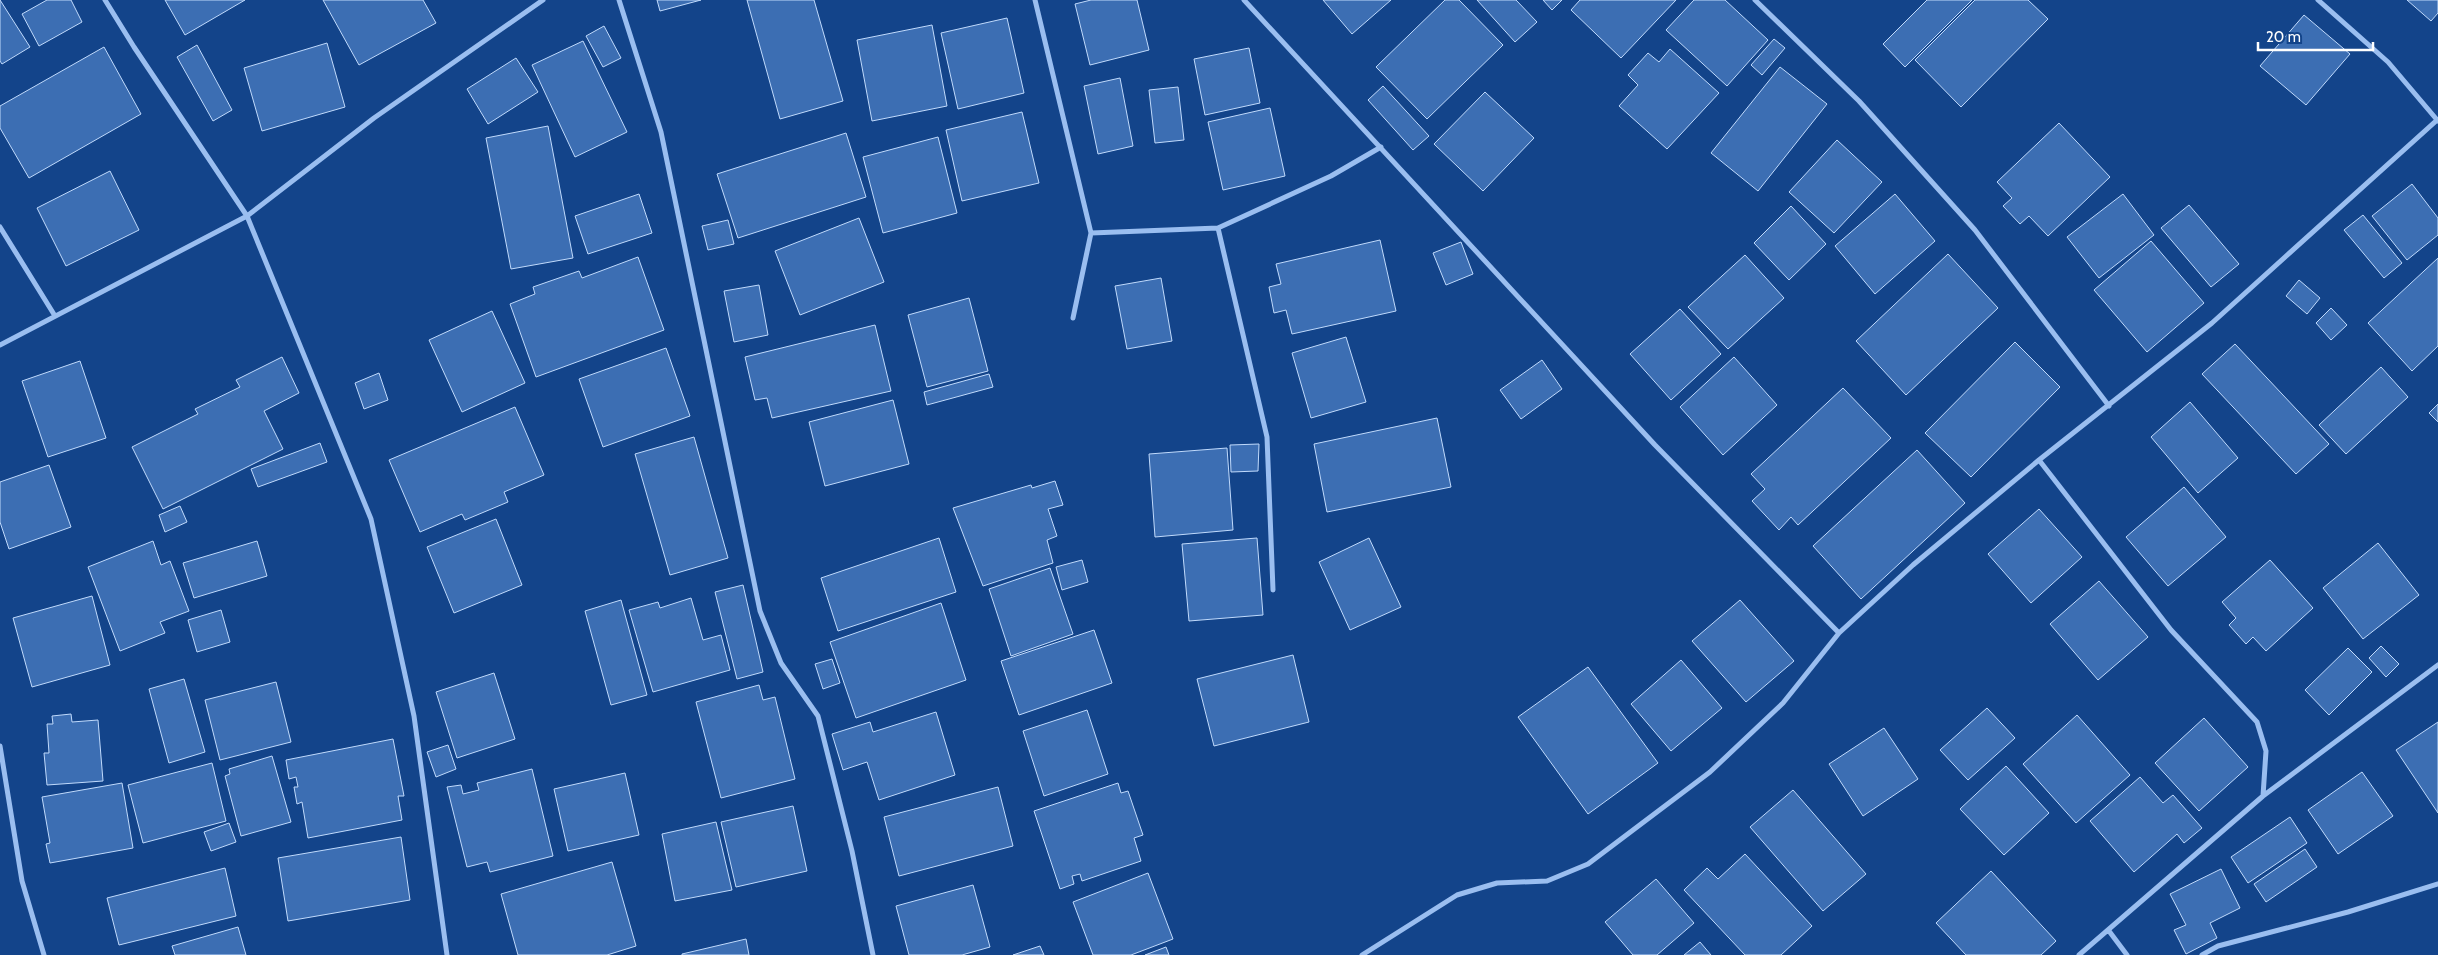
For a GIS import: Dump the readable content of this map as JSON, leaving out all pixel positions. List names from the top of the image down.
{
  "scale_bar": "20 m"
}
